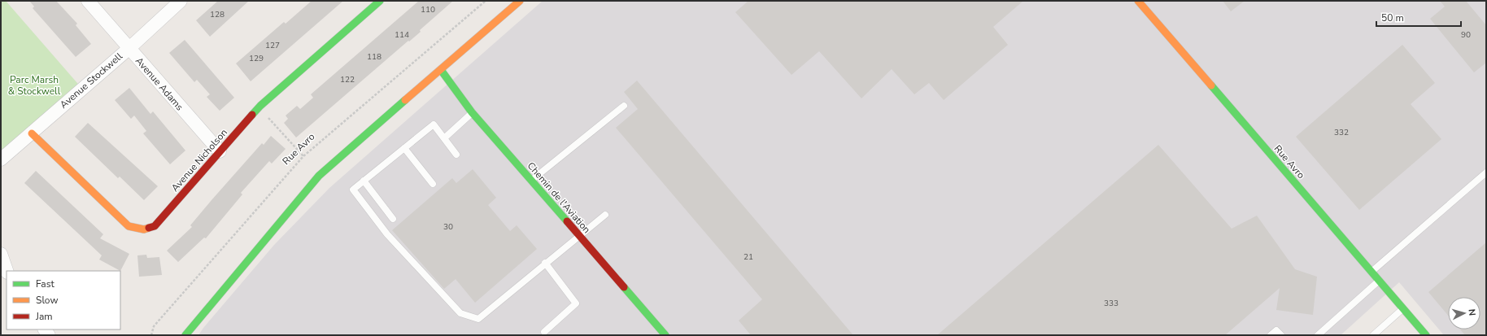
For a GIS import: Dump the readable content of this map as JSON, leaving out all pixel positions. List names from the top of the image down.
{
  "streets": {
    "street": [
      "Avenue Stockwell",
      "Avenue Adams",
      "Rue Avro",
      "Avenue Nicholson",
      "Chemin de l'Aviation"
    ]
  },
  "crossings": [
    ["Avenue Stockwell", "Avenue Adams"],
    ["Avenue Stockwell", "Avenue Nicholson"],
    ["Avenue Adams", "Avenue Nicholson"]
  ],
  "parks": ["Parc Marsh & Stockwell"],
  "house_numbers": [
    "110",
    "128",
    "114",
    "90",
    "127",
    "118",
    "129",
    "122",
    "332",
    "30",
    "21",
    "333"
  ],
  "legend": ["Fast", "Slow", "Jam"],
  "scale_bar": "50 m",
  "north": "right"
}
